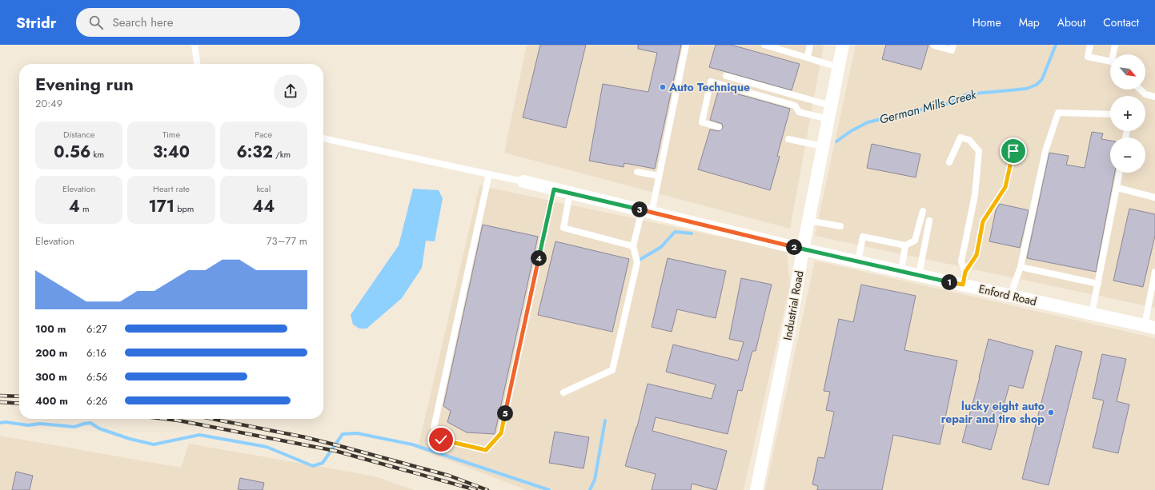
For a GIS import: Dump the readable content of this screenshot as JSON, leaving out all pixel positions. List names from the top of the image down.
{
  "streets": {
    "street": ["Enford Road", "Industrial Road"]
  },
  "crossings": [
    ["Enford Road", "Industrial Road"]
  ],
  "water": ["German Mills Creek"],
  "places": ["Auto Technique", "lucky eight auto repair and tire shop"],
  "north": "bottom right",
  "page": {
    "header": "Stridr",
    "search": "Search here",
    "nav": [
      "Home",
      "Map",
      "About",
      "Contact"
    ],
    "map_buttons": ["+", "−"],
    "heading": ["Evening run", "20:49"],
    "stats": [
      ["Distance", "0.56 km"],
      ["Time", "3:40"],
      ["Pace", "6:32 /km"],
      ["Elevation", "4 m"],
      ["Heart rate", "171 bpm"],
      ["kcal", "44"]
    ],
    "pins": [
      "3",
      "2",
      "4",
      "1",
      "5"
    ],
    "chart": ["Elevation", "73–77 m"],
    "list": [
      {
        "name": "100 m",
        "note": "6:27"
      },
      {
        "name": "200 m",
        "note": "6:16"
      },
      {
        "name": "300 m",
        "note": "6:56"
      },
      {
        "name": "400 m",
        "note": "6:26"
      }
    ]
  }
}
